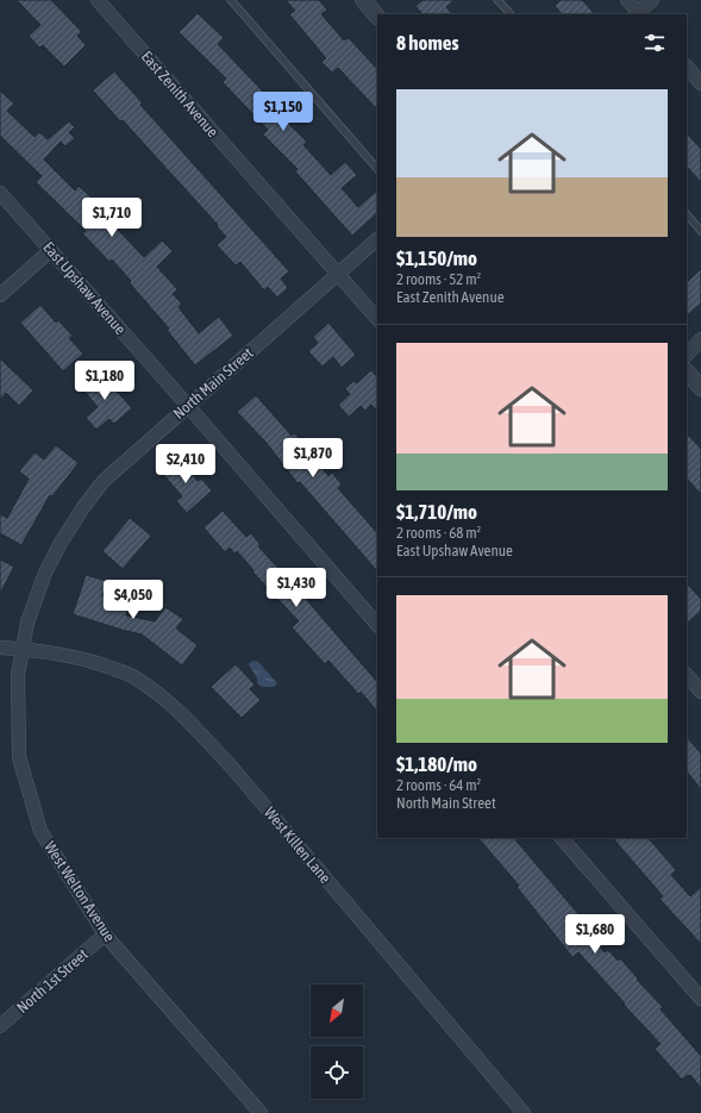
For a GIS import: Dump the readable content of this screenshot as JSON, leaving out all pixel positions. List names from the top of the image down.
{
  "streets": {
    "street": [
      "East Zenith Avenue",
      "East Upshaw Avenue",
      "North Main Street",
      "West Killen Lane",
      "West Welton Avenue",
      "North 1st Street"
    ]
  },
  "crossings": [
    ["East Zenith Avenue", "North Main Street"],
    ["East Upshaw Avenue", "North Main Street"],
    ["North Main Street", "West Killen Lane"],
    ["North Main Street", "West Welton Avenue"],
    ["West Killen Lane", "West Welton Avenue"],
    ["West Welton Avenue", "North 1st Street"]
  ],
  "north": "bottom left",
  "page": {
    "heading": "8 homes",
    "list": [
      {
        "name": "$1,150/mo",
        "note": "2 rooms · 52 m² · East Zenith Avenue"
      },
      {
        "name": "$1,710/mo",
        "note": "2 rooms · 68 m² · East Upshaw Avenue"
      },
      {
        "name": "$1,180/mo",
        "note": "2 rooms · 64 m² · North Main Street"
      }
    ],
    "price": [
      "$1,150",
      "$1,710",
      "$1,180",
      "$1,870",
      "$2,410",
      "$1,430",
      "$4,050",
      "$1,680"
    ]
  }
}
